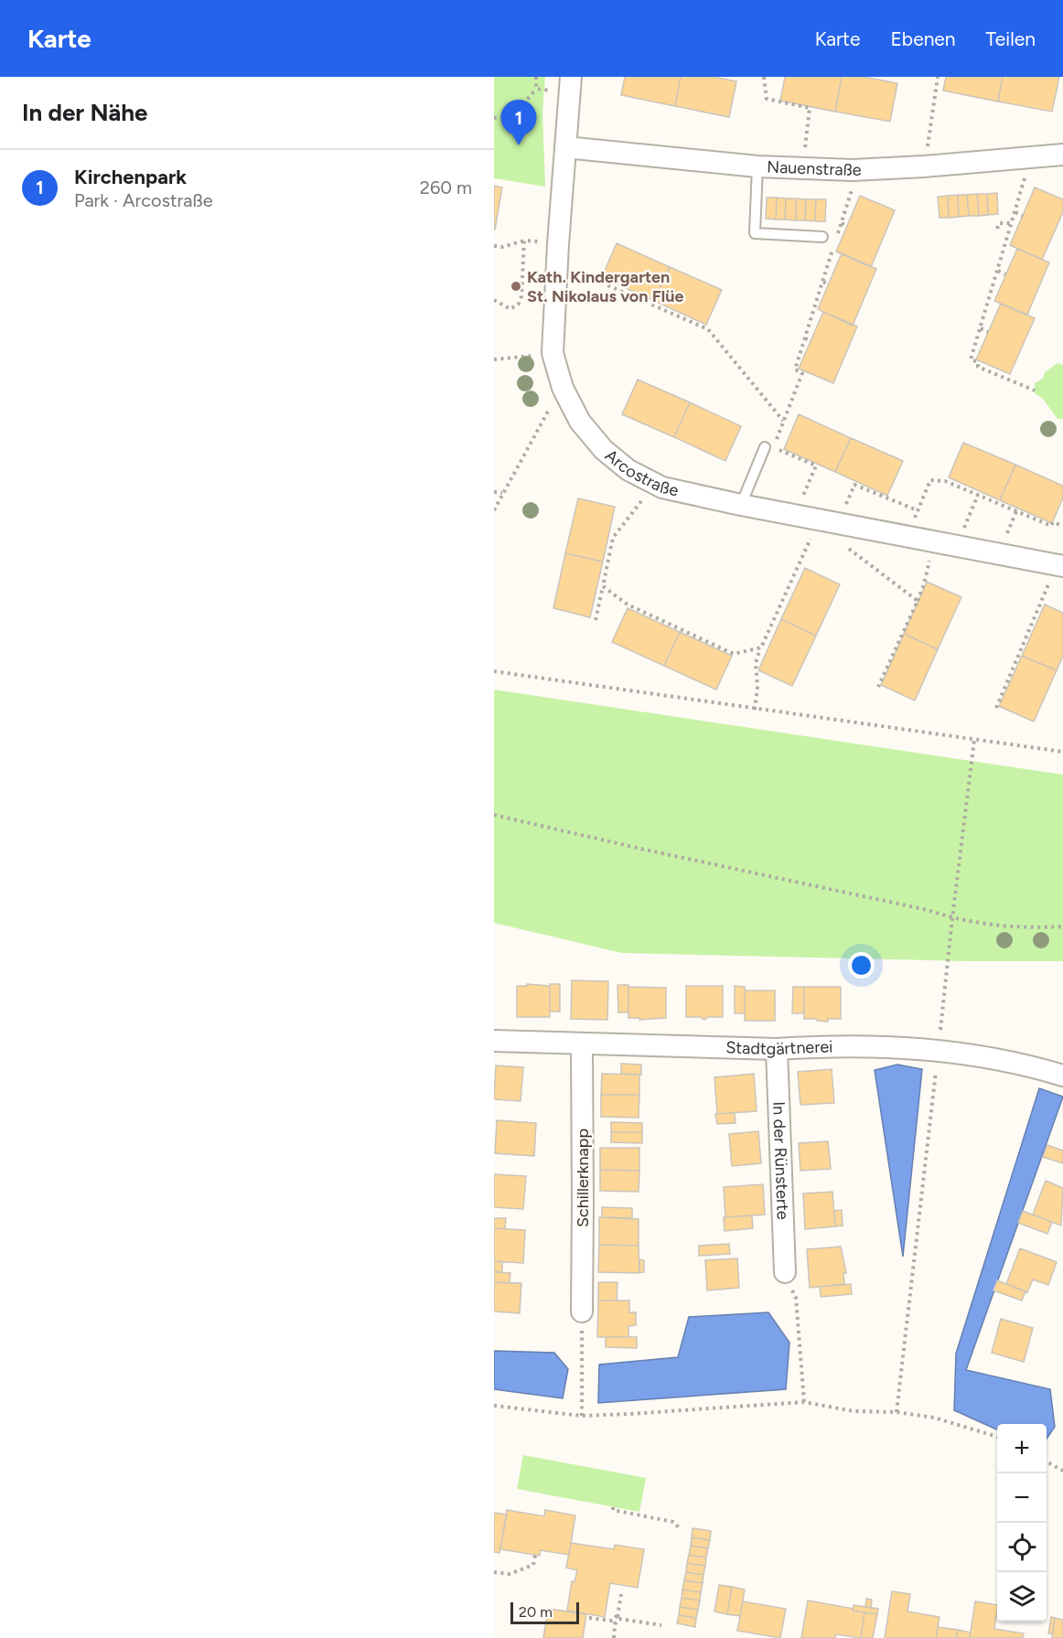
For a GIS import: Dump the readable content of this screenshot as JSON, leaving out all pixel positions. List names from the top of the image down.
{
  "streets": {
    "street": [
      "Nauenstraße",
      "Arcostraße",
      "Stadtgärtnerei",
      "In der Rünsterte",
      "Schillerknapp"
    ]
  },
  "crossings": [
    ["Nauenstraße", "Arcostraße"],
    ["Stadtgärtnerei", "In der Rünsterte"],
    ["Stadtgärtnerei", "Schillerknapp"]
  ],
  "places": ["Kath. Kindergarten St. Nikolaus von Flüe"],
  "scale_bar": "20 m",
  "page": {
    "header": "Karte",
    "nav": ["Karte", "Ebenen", "Teilen"],
    "heading": "In der Nähe",
    "pins": "1",
    "list": [
      {
        "mark": "1",
        "name": "Kirchenpark",
        "note": "Park · Arcostraße",
        "value": "260 m"
      }
    ],
    "map_buttons": ["+", "−"],
    "scale": "20 m"
  }
}
